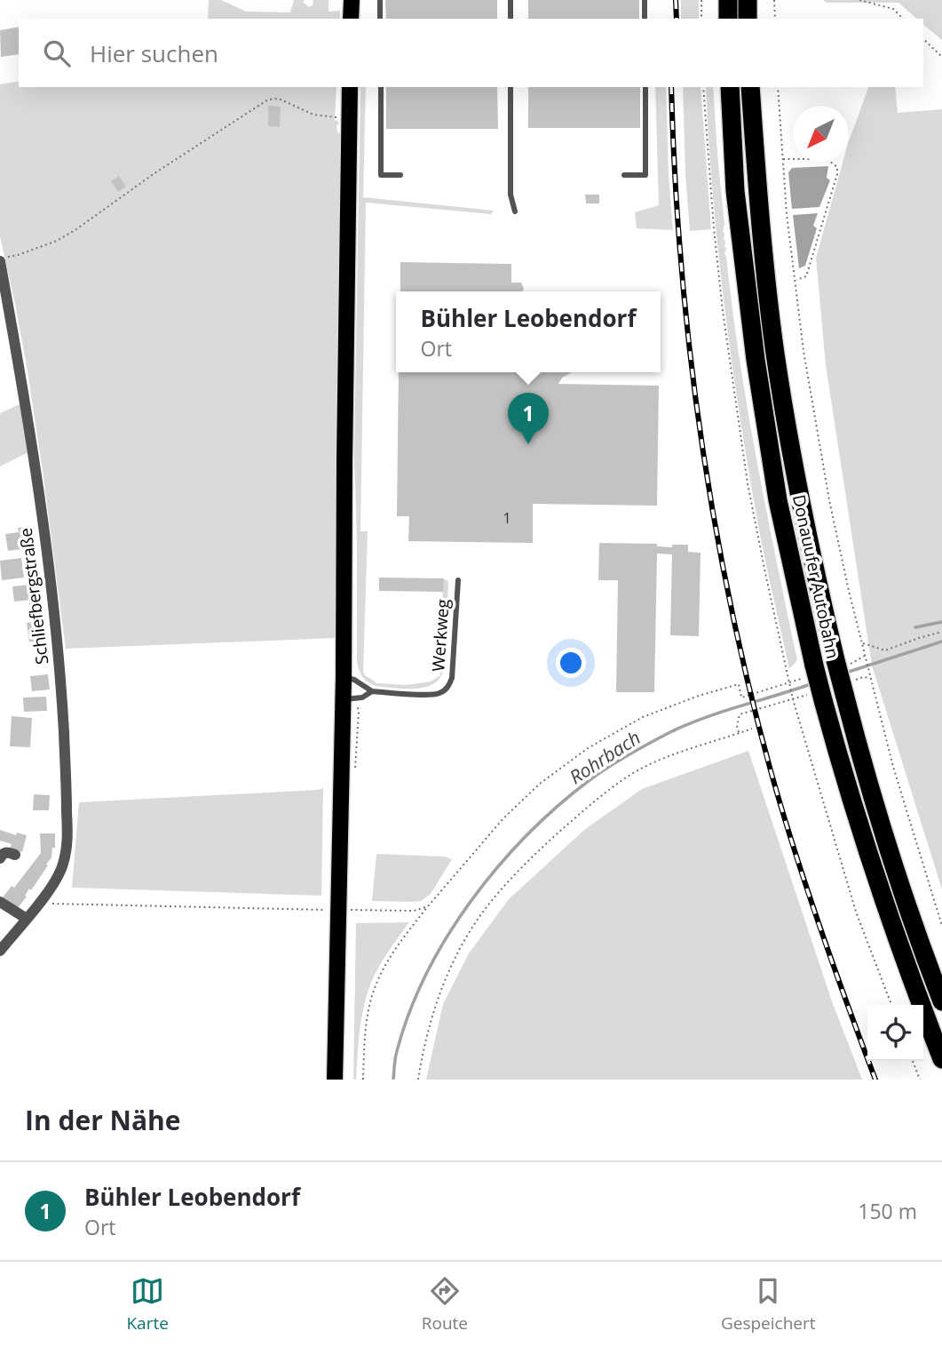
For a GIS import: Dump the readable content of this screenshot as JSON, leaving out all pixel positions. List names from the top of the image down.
{
  "streets": {
    "highway": ["Donauufer Autobahn"],
    "street": ["Schliefbergstraße"],
    "lane": ["Werkweg"]
  },
  "water": ["Rohrbach"],
  "house_numbers": ["1"],
  "north": "bottom left",
  "page": {
    "search": "Hier suchen",
    "popup": ["Bühler Leobendorf", "Ort"],
    "pins": "1",
    "heading": "In der Nähe",
    "list": [
      {
        "mark": "1",
        "name": "Bühler Leobendorf",
        "note": "Ort",
        "value": "150 m"
      }
    ],
    "nav": ["Karte", "Route", "Gespeichert"]
  }
}
